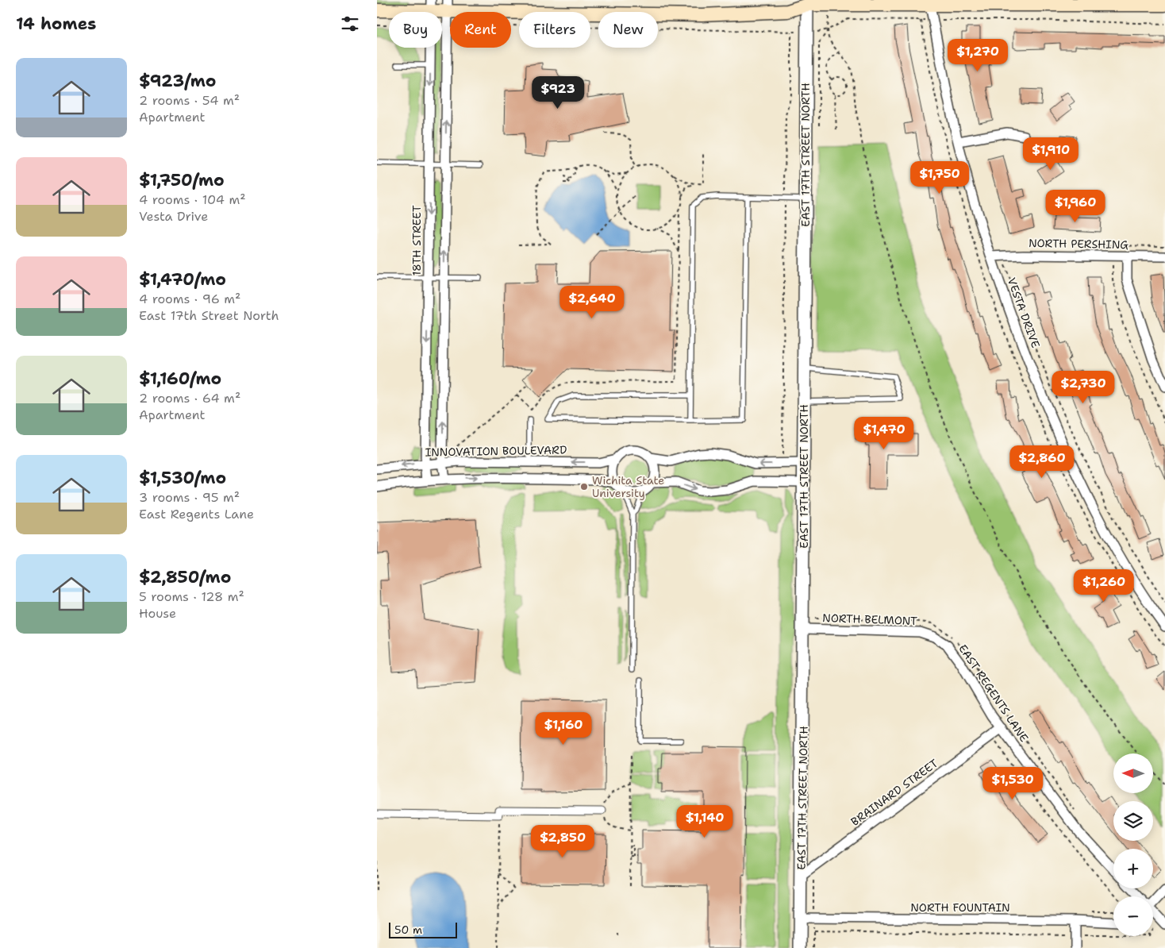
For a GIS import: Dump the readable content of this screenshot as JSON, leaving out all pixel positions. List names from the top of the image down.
{
  "streets": {
    "street": [
      "EAST 17TH STREET NORTH",
      "18TH STREET",
      "NORTH PERSHING",
      "VESTA DRIVE",
      "INNOVATION BOULEVARD",
      "NORTH BELMONT",
      "EAST REGENTS LANE",
      "BRAINARD STREET",
      "NORTH FOUNTAIN"
    ]
  },
  "crossings": [
    ["EAST 17TH STREET NORTH", "INNOVATION BOULEVARD"],
    ["EAST 17TH STREET NORTH", "NORTH BELMONT"],
    ["EAST 17TH STREET NORTH", "BRAINARD STREET"],
    ["EAST 17TH STREET NORTH", "NORTH FOUNTAIN"],
    ["18TH STREET", "INNOVATION BOULEVARD"],
    ["NORTH PERSHING", "VESTA DRIVE"],
    ["NORTH BELMONT", "EAST REGENTS LANE"],
    ["EAST REGENTS LANE", "BRAINARD STREET"]
  ],
  "places": ["Wichita State University"],
  "scale_bar": "50 m",
  "north": "left",
  "page": {
    "heading": "14 homes",
    "chip": [
      "Buy",
      "Rent",
      "Filters",
      "New"
    ],
    "price": [
      "$1,270",
      "$923",
      "$1,910",
      "$1,750",
      "$1,960",
      "$2,640",
      "$2,730",
      "$1,470",
      "$2,860",
      "$1,260",
      "$1,160",
      "$1,530",
      "$1,140",
      "$2,850"
    ],
    "list": [
      {
        "name": "$923/mo",
        "note": "2 rooms · 54 m² · Apartment"
      },
      {
        "name": "$1,750/mo",
        "note": "4 rooms · 104 m² · Vesta Drive"
      },
      {
        "name": "$1,470/mo",
        "note": "4 rooms · 96 m² · East 17th Street North"
      },
      {
        "name": "$1,160/mo",
        "note": "2 rooms · 64 m² · Apartment"
      },
      {
        "name": "$1,530/mo",
        "note": "3 rooms · 95 m² · East Regents Lane"
      },
      {
        "name": "$2,850/mo",
        "note": "5 rooms · 128 m² · House"
      }
    ],
    "map_buttons": ["+", "−"],
    "scale": "50 m"
  }
}
